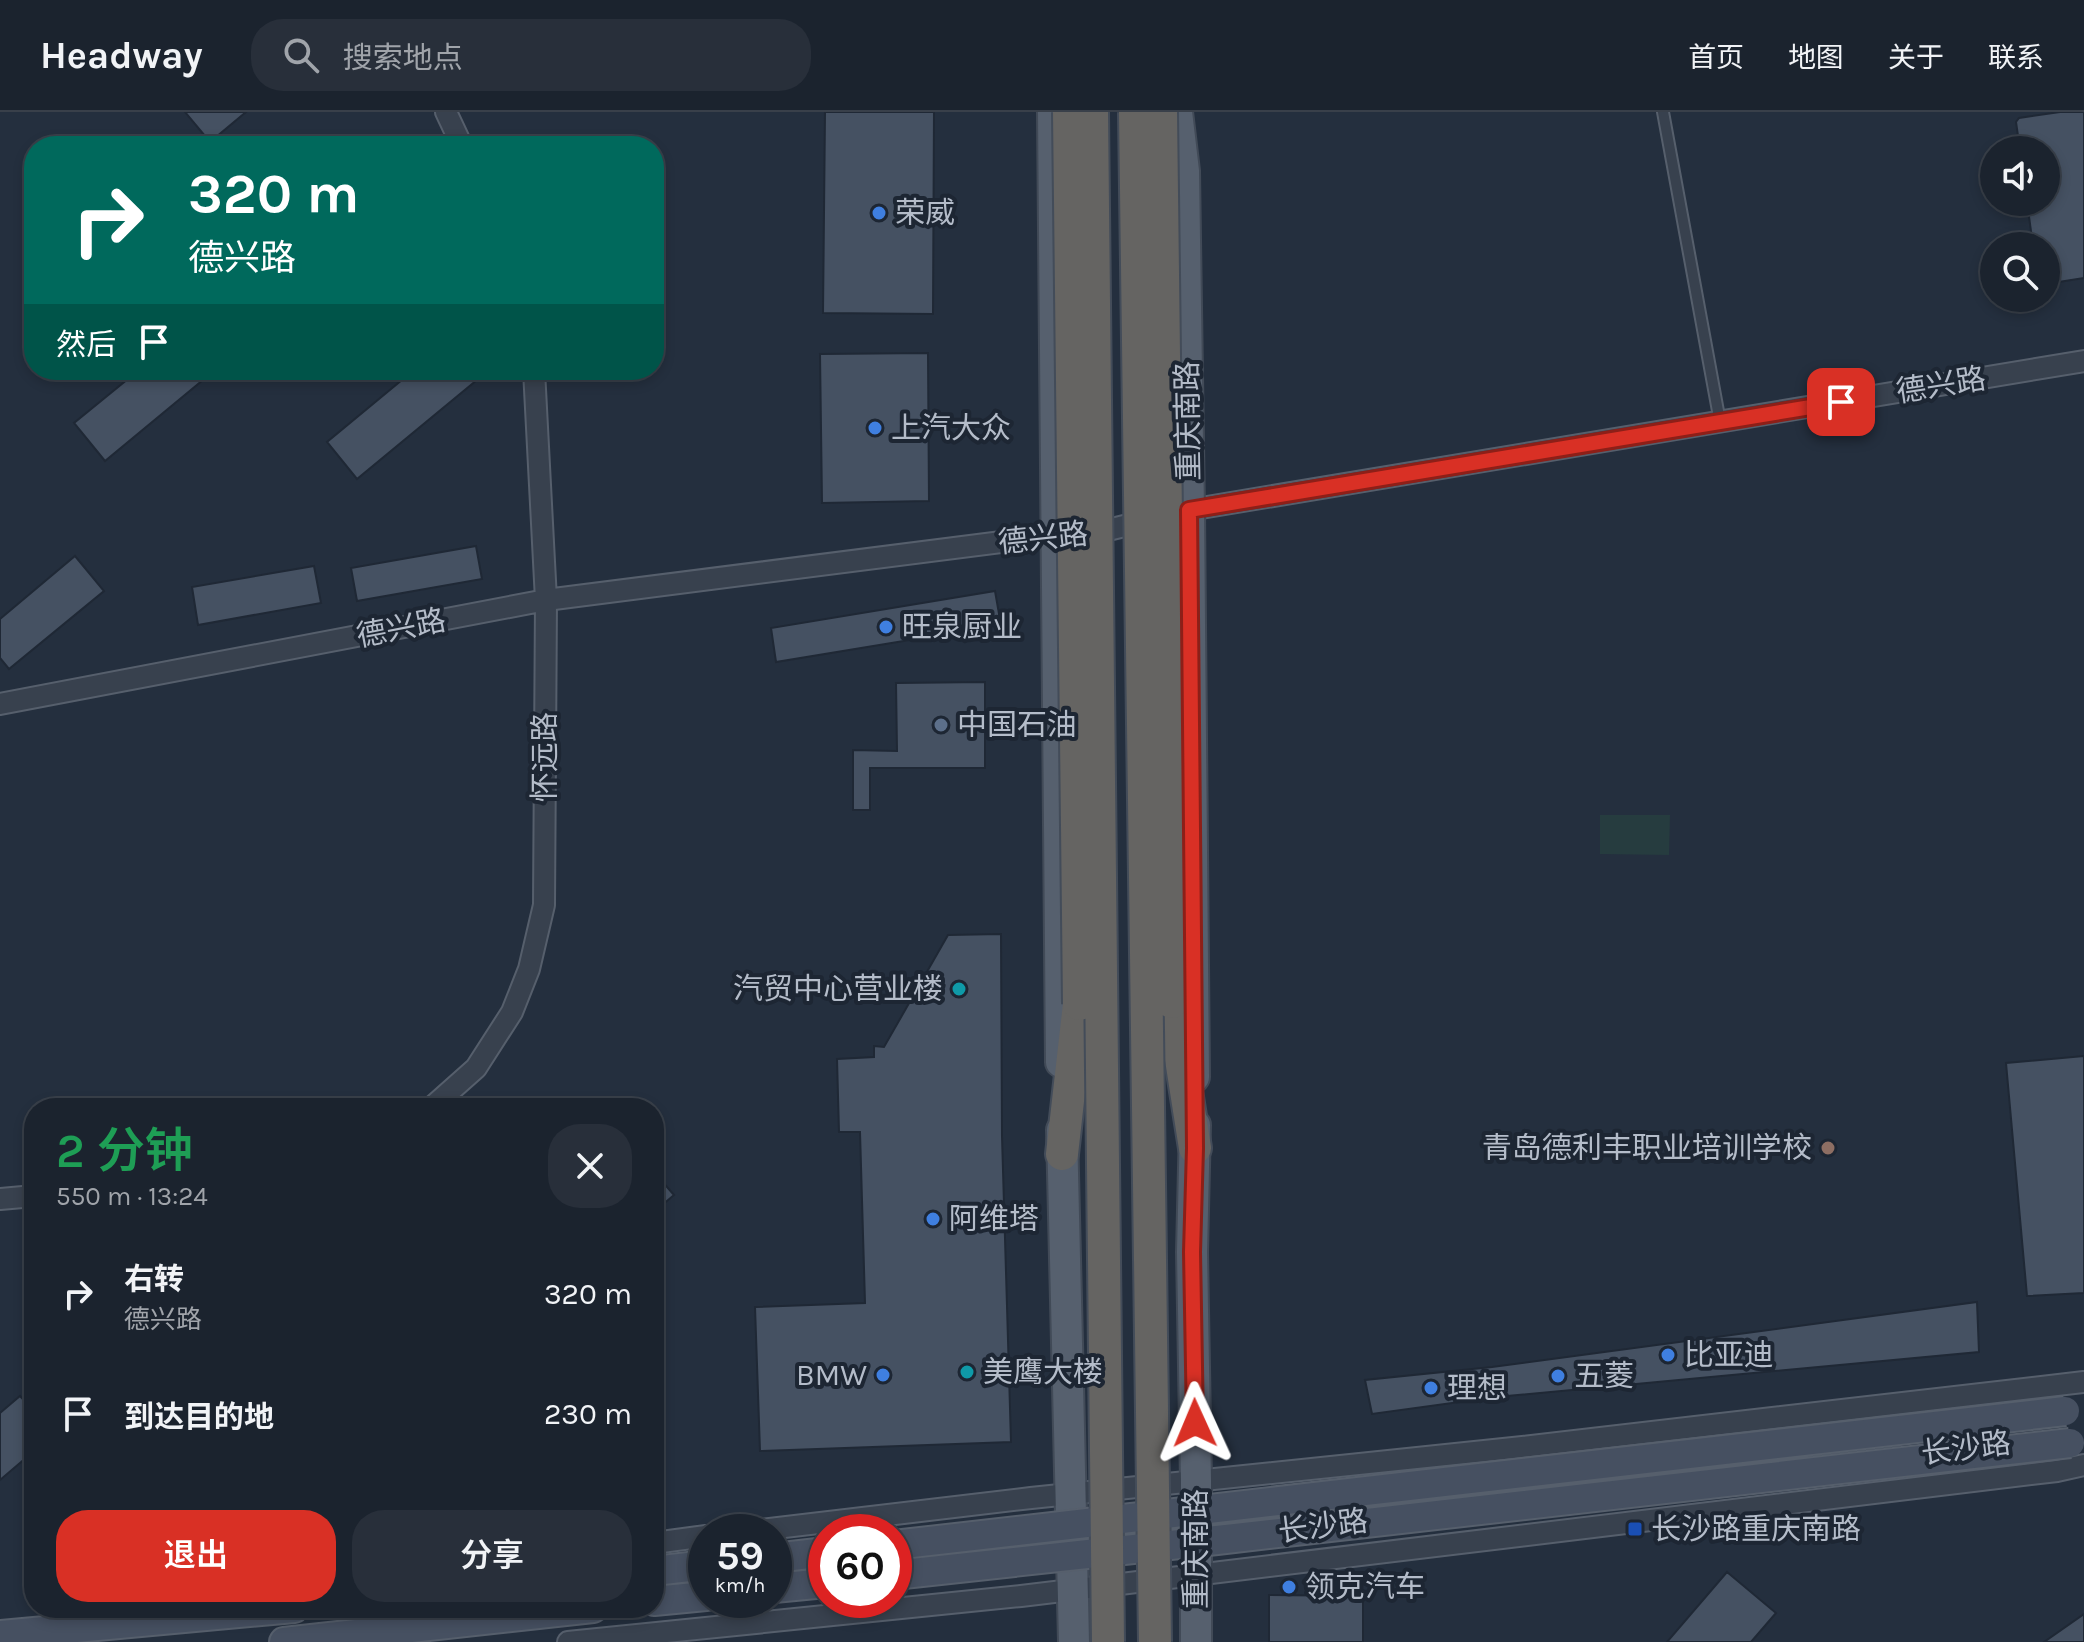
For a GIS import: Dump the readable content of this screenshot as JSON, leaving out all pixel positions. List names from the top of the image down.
{
  "streets": {
    "main road": ["重庆南路", "长沙路"],
    "street": ["德兴路", "怀远路"]
  },
  "crossings": [
    ["德兴路", "重庆南路"],
    ["德兴路", "怀远路"],
    ["重庆南路", "长沙路"]
  ],
  "places": {
    "other": [
      "荣威",
      "上汽大众",
      "旺泉厨业",
      "中国石油",
      "汽贸中心营业楼",
      "青岛德利丰职业培训学校",
      "阿维塔",
      "比亚迪",
      "美鹰大楼",
      "BMW",
      "五菱",
      "理想",
      "领克汽车"
    ],
    "transit": ["长沙路重庆南路"]
  },
  "page": {
    "header": "Headway",
    "search": "搜索地点",
    "nav": [
      "首页",
      "地图",
      "关于",
      "联系"
    ],
    "turn": ["320 m", "德兴路"],
    "then": "然后",
    "heading": ["2 分钟", "550 m · 13:24"],
    "list": [
      {
        "name": "右转",
        "note": "德兴路",
        "value": "320 m"
      },
      {
        "name": "到达目的地",
        "value": "230 m"
      }
    ],
    "buttons": ["退出", "分享"],
    "speed": "59 km/h",
    "limit": "60"
  }
}
